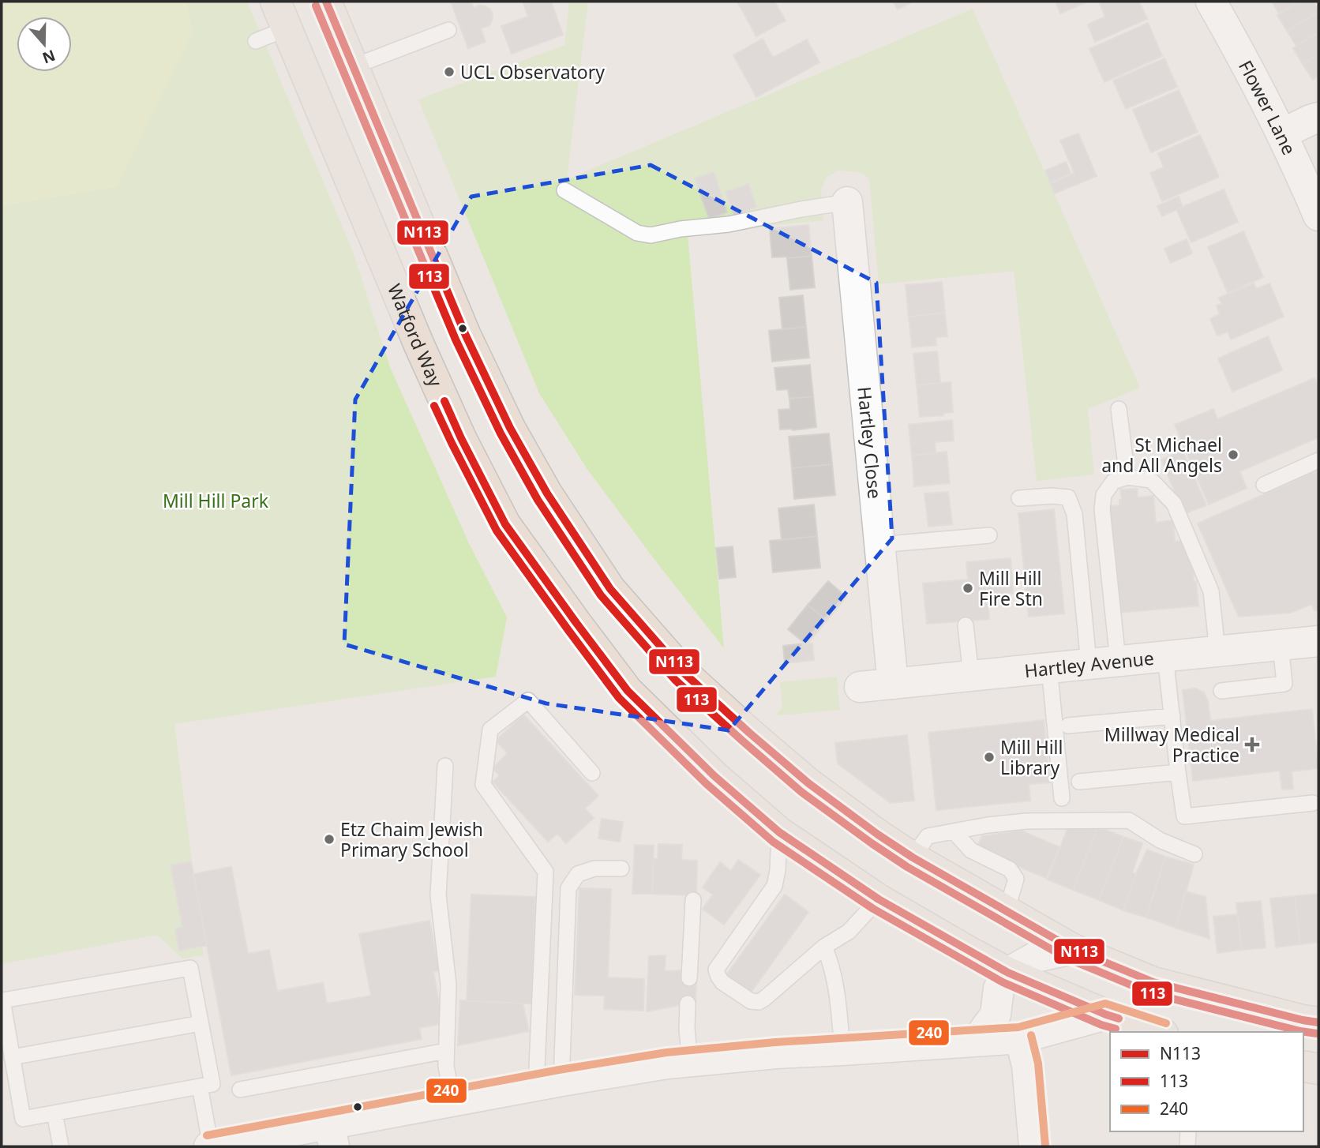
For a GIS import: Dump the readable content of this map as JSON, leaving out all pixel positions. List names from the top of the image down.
{
  "streets": {
    "highway": ["Watford Way"],
    "street": ["Flower Lane", "Hartley Close", "Hartley Avenue"]
  },
  "crossings": [
    ["Hartley Close", "Hartley Avenue"]
  ],
  "parks": ["Mill Hill Park"],
  "places": {
    "other": [
      "UCL Observatory",
      "St Michael and All Angels",
      "Mill Hill Fire Stn",
      "Mill Hill Library",
      "Etz Chaim Jewish Primary School"
    ],
    "health": ["Millway Medical Practice"]
  },
  "lines": ["transit line N113", "transit line 113", "transit line 240"],
  "legend": ["N113", "113", "240"],
  "north": "bottom"
}
